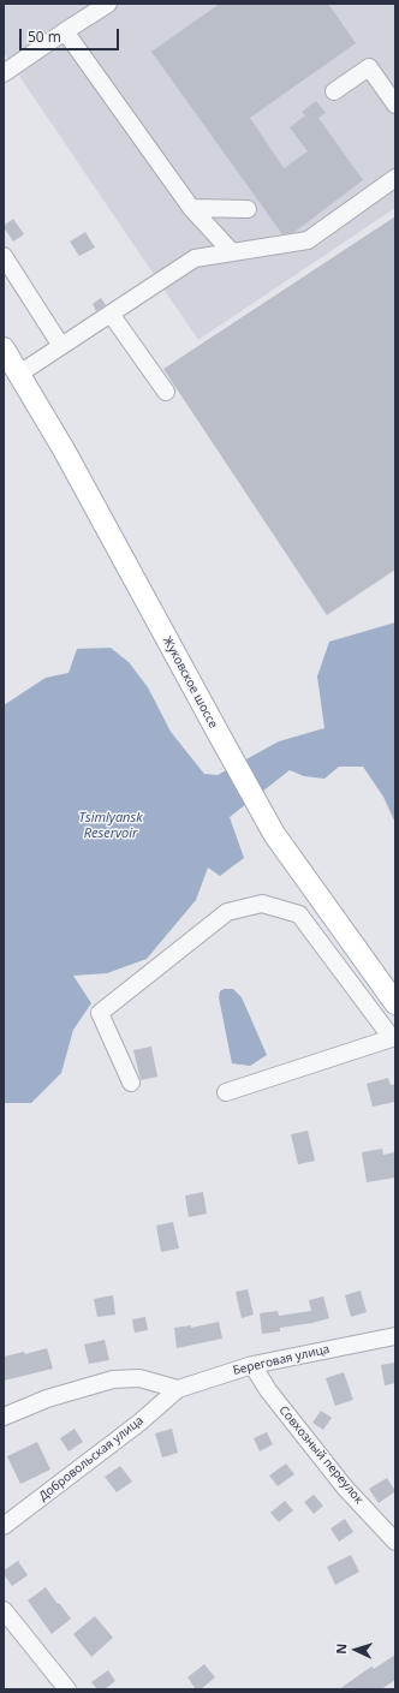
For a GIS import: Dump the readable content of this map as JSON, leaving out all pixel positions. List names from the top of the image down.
{
  "streets": {
    "main road": ["Жуковское шоссе"],
    "street": ["Береговая улица", "Совхозный переулок", "Добровольская улица"]
  },
  "crossings": [
    ["Береговая улица", "Совхозный переулок"],
    ["Береговая улица", "Добровольская улица"]
  ],
  "water": ["Tsimlyansk Reservoir"],
  "scale_bar": "50 m",
  "north": "left"
}
